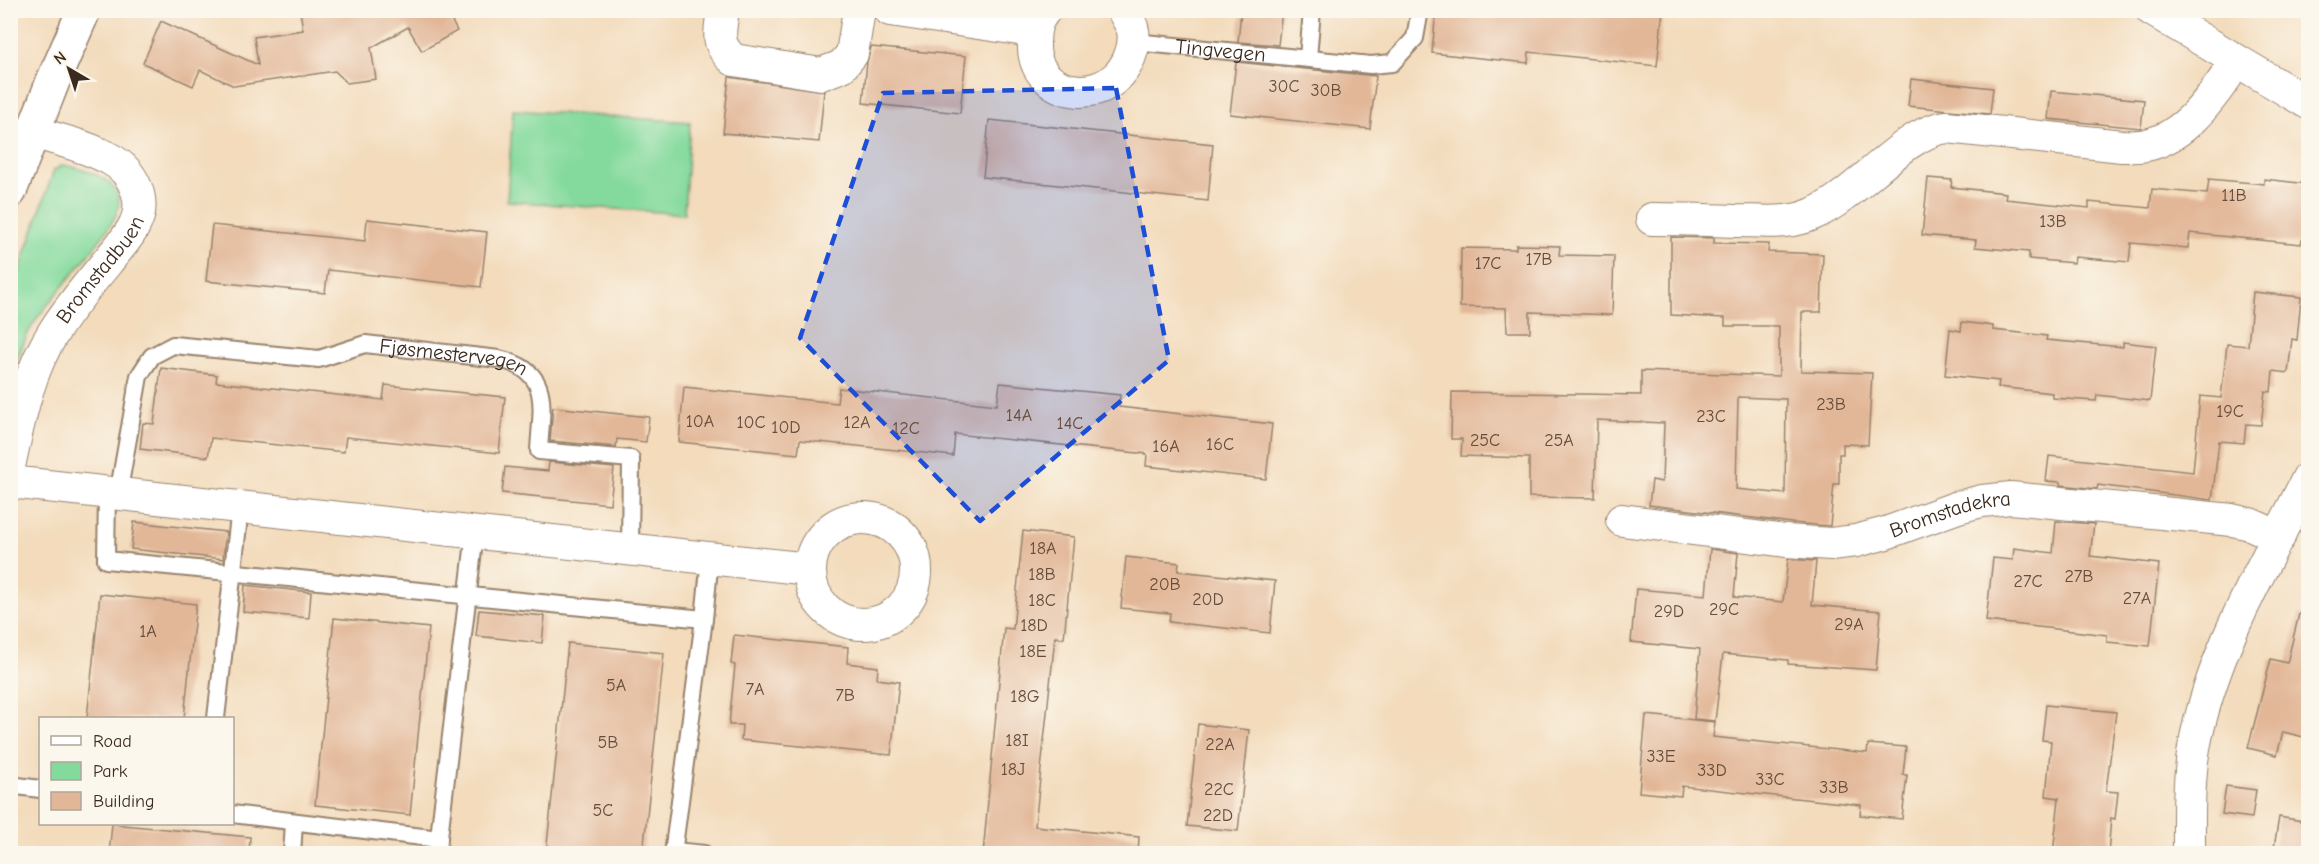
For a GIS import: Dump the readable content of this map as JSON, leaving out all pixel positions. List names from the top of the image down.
{
  "streets": {
    "street": ["Bromstadbuen", "Bromstadekra"],
    "lane": ["Tingvegen", "Fjøsmestervegen"]
  },
  "house_numbers": [
    "30C",
    "30B",
    "11B",
    "13B",
    "17B",
    "17C",
    "23B",
    "19C",
    "14A",
    "23C",
    "10A",
    "10C",
    "12A",
    "14C",
    "10D",
    "12C",
    "25C",
    "25A",
    "16C",
    "16A",
    "18A",
    "18B",
    "27B",
    "27C",
    "20B",
    "27A",
    "20D",
    "18C",
    "29C",
    "29D",
    "29A",
    "18D",
    "1A",
    "18E",
    "5A",
    "7A",
    "7B",
    "18G",
    "18I",
    "5B",
    "22A",
    "33E",
    "18J",
    "33D",
    "33C",
    "33B",
    "22C",
    "5C",
    "22D"
  ],
  "legend": ["Road", "Park", "Building"],
  "north": "top left"
}
